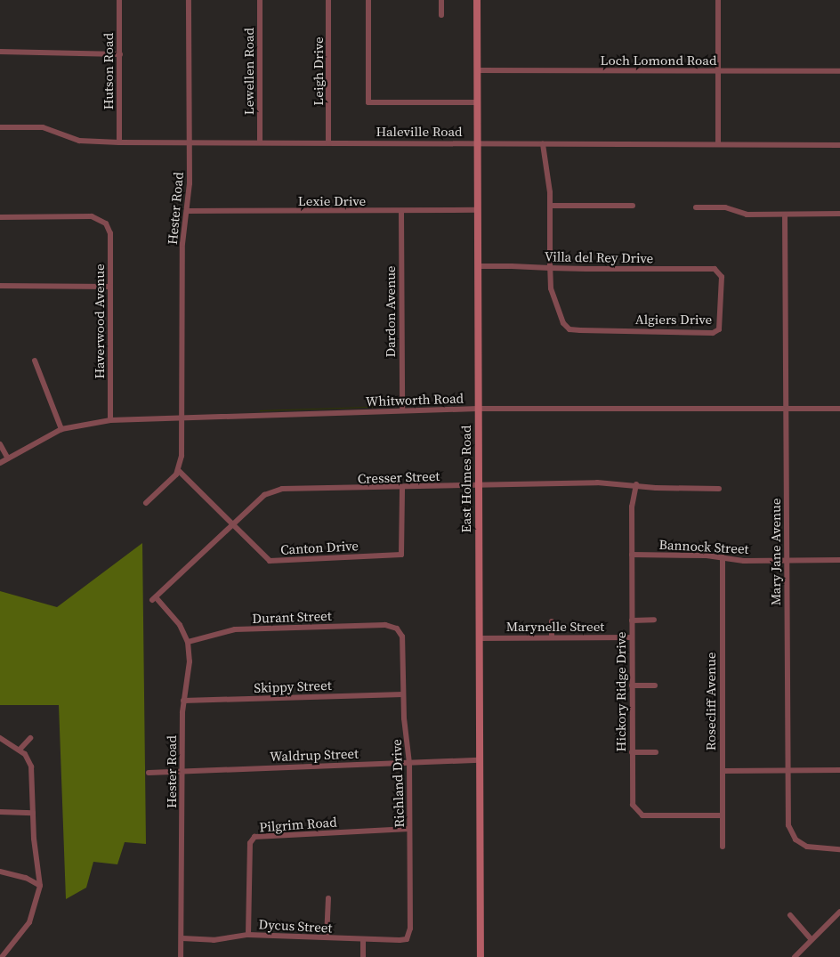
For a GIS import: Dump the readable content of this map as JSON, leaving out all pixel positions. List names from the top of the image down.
{
  "streets": {
    "main road": ["East Holmes Road"],
    "street": [
      "Loch Lomond Road",
      "Hutson Road",
      "Lewellen Road",
      "Leigh Drive",
      "Haleville Road",
      "Lexie Drive",
      "Hester Road",
      "Villa del Rey Drive",
      "Dardon Avenue",
      "Algiers Drive",
      "Haverwood Avenue",
      "Whitworth Road",
      "Cresser Street",
      "Bannock Street",
      "Canton Drive",
      "Mary Jane Avenue",
      "Durant Street",
      "Marynelle Street",
      "Skippy Street",
      "Hickory Ridge Drive",
      "Rosecliff Avenue",
      "Waldrup Street",
      "Richland Drive",
      "Pilgrim Road",
      "Dycus Street"
    ]
  },
  "crossings": [
    ["Loch Lomond Road", "East Holmes Road"],
    ["Hutson Road", "Haleville Road"],
    ["Lewellen Road", "Haleville Road"],
    ["Leigh Drive", "Haleville Road"],
    ["Haleville Road", "Hester Road"],
    ["Haleville Road", "East Holmes Road"],
    ["Lexie Drive", "Hester Road"],
    ["Lexie Drive", "Dardon Avenue"],
    ["Lexie Drive", "East Holmes Road"],
    ["Hester Road", "Whitworth Road"],
    ["Hester Road", "Cresser Street"],
    ["Hester Road", "Canton Drive"],
    ["Hester Road", "Durant Street"],
    ["Hester Road", "Skippy Street"],
    ["Hester Road", "Waldrup Street"],
    ["Hester Road", "Dycus Street"],
    ["Villa del Rey Drive", "Algiers Drive"],
    ["Villa del Rey Drive", "East Holmes Road"],
    ["Dardon Avenue", "Whitworth Road"],
    ["Haverwood Avenue", "Whitworth Road"],
    ["Whitworth Road", "East Holmes Road"],
    ["Whitworth Road", "Mary Jane Avenue"],
    ["Cresser Street", "East Holmes Road"],
    ["Cresser Street", "Canton Drive"],
    ["Cresser Street", "Hickory Ridge Drive"],
    ["East Holmes Road", "Marynelle Street"],
    ["East Holmes Road", "Waldrup Street"],
    ["Bannock Street", "Mary Jane Avenue"],
    ["Bannock Street", "Hickory Ridge Drive"],
    ["Bannock Street", "Rosecliff Avenue"],
    ["Durant Street", "Richland Drive"],
    ["Marynelle Street", "Hickory Ridge Drive"],
    ["Skippy Street", "Richland Drive"],
    ["Hickory Ridge Drive", "Rosecliff Avenue"],
    ["Waldrup Street", "Richland Drive"],
    ["Richland Drive", "Pilgrim Road"],
    ["Richland Drive", "Dycus Street"],
    ["Pilgrim Road", "Dycus Street"]
  ]
}
